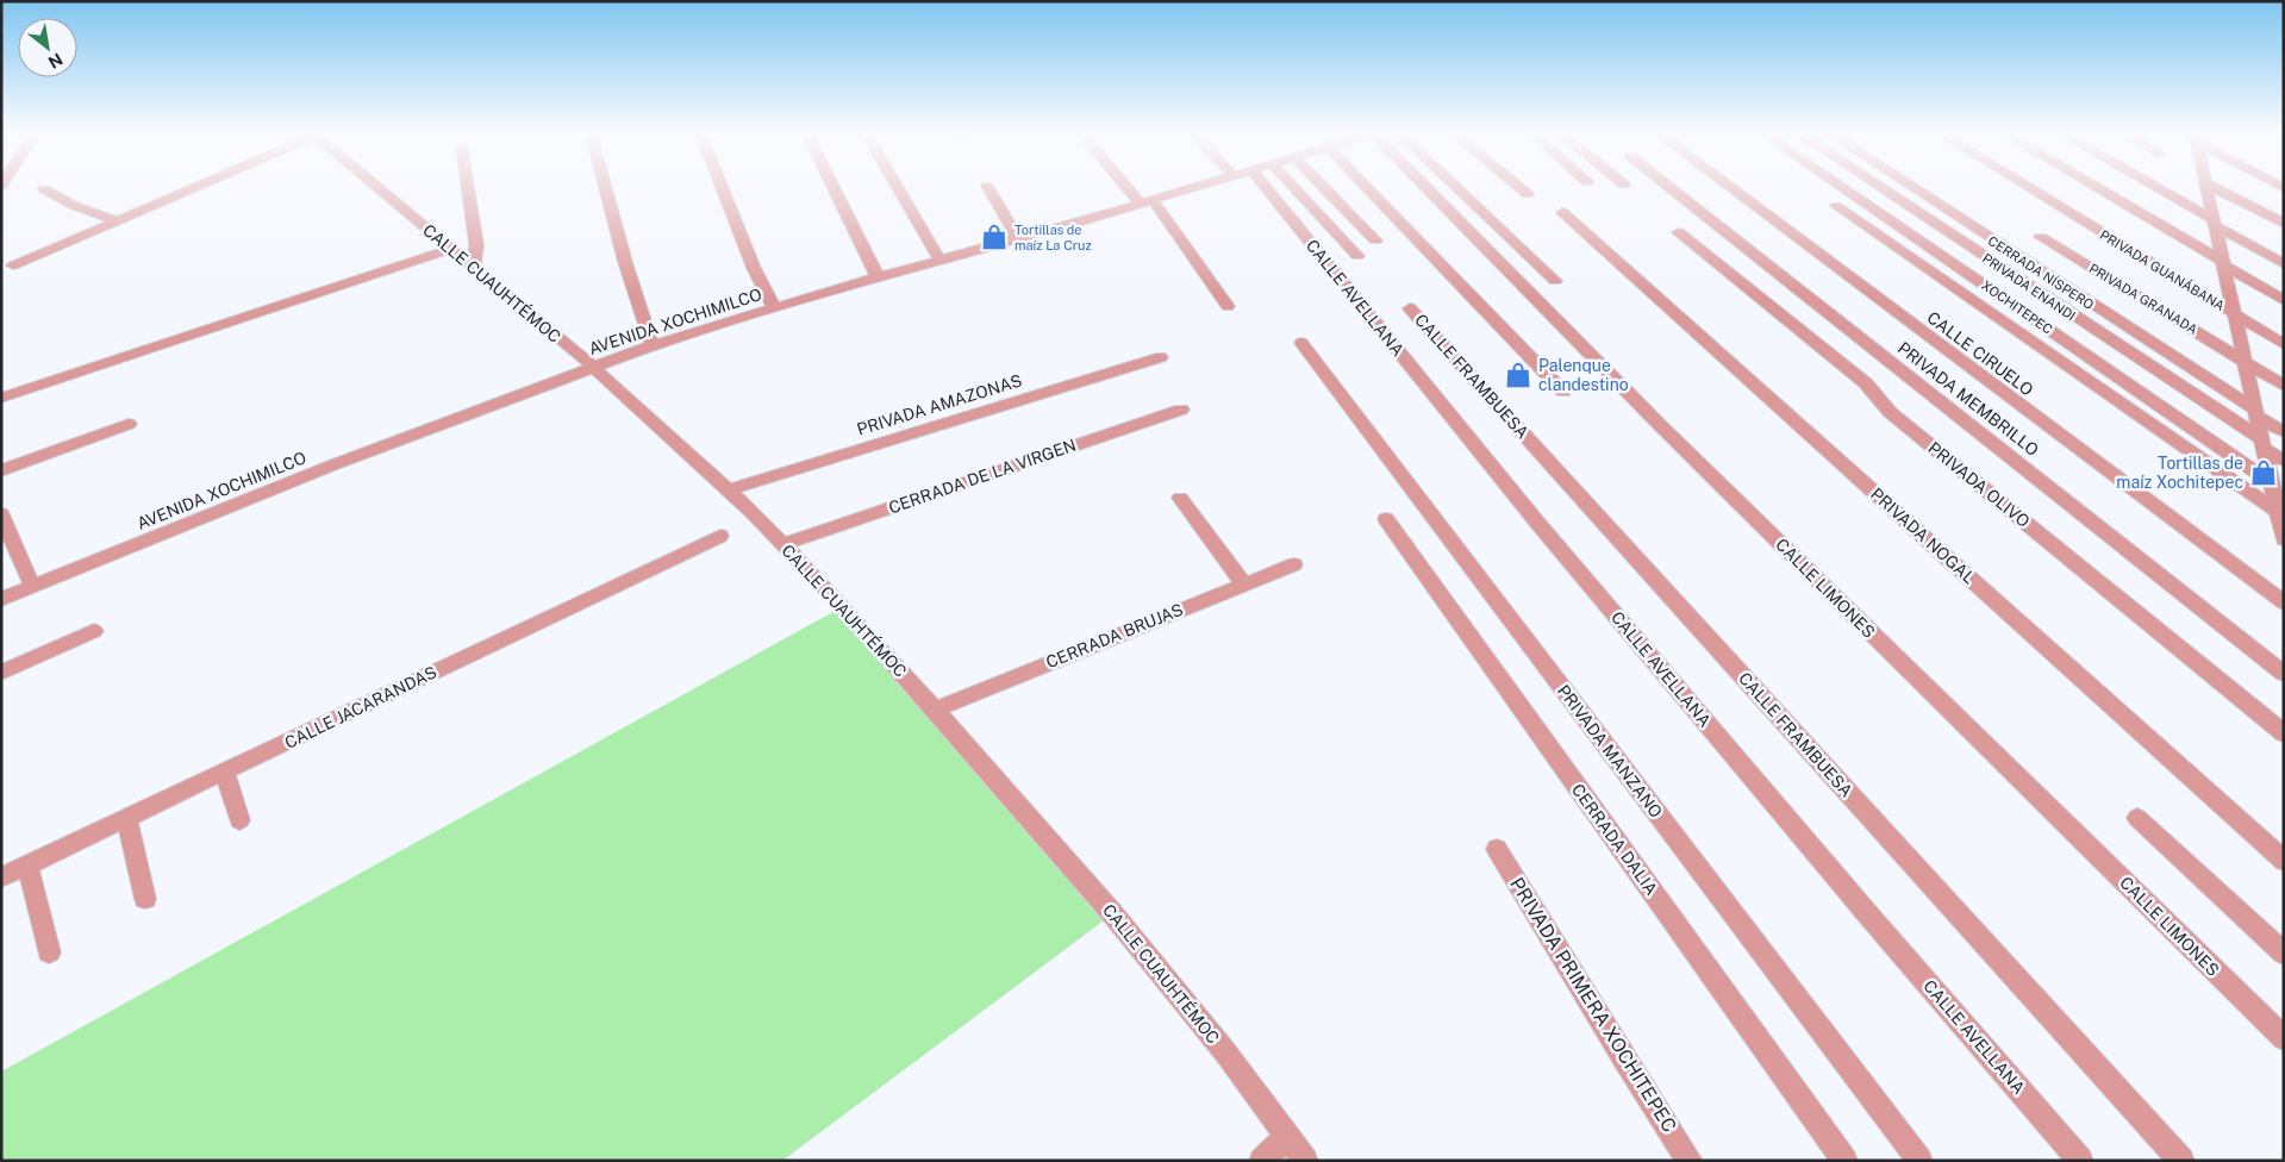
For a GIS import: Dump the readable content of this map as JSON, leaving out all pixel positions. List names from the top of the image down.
{
  "streets": {
    "street": [
      "PRIVADA GUANÁBANA",
      "CERRADA NÍSPERO",
      "CALLE CUAUHTÉMOC",
      "PRIVADA ENANDI",
      "CALLE AVELLANA",
      "PRIVADA GRANADA",
      "XOCHITEPEC",
      "AVENIDA XOCHIMILCO",
      "CALLE CIRUELO",
      "CALLE FRAMBUESA",
      "PRIVADA MEMBRILLO",
      "PRIVADA AMAZONAS",
      "CERRADA DE LA VIRGEN",
      "PRIVADA OLIVO",
      "PRIVADA NOGAL",
      "CALLE LIMONES",
      "CERRADA BRUJAS",
      "CALLE JACARANDAS",
      "PRIVADA MANZANO",
      "CERRADA DALIA",
      "PRIVADA PRIMERA XOCHITEPEC"
    ]
  },
  "crossings": [
    ["CALLE CUAUHTÉMOC", "AVENIDA XOCHIMILCO"],
    ["CALLE CUAUHTÉMOC", "PRIVADA AMAZONAS"],
    ["CALLE CUAUHTÉMOC", "CERRADA DE LA VIRGEN"],
    ["CALLE CUAUHTÉMOC", "CERRADA BRUJAS"]
  ],
  "places": {
    "shop": ["Tortillas de maíz La Cruz", "Palenque clandestino", "Tortillas de maíz Xochitepec"]
  },
  "north": "bottom right"
}
